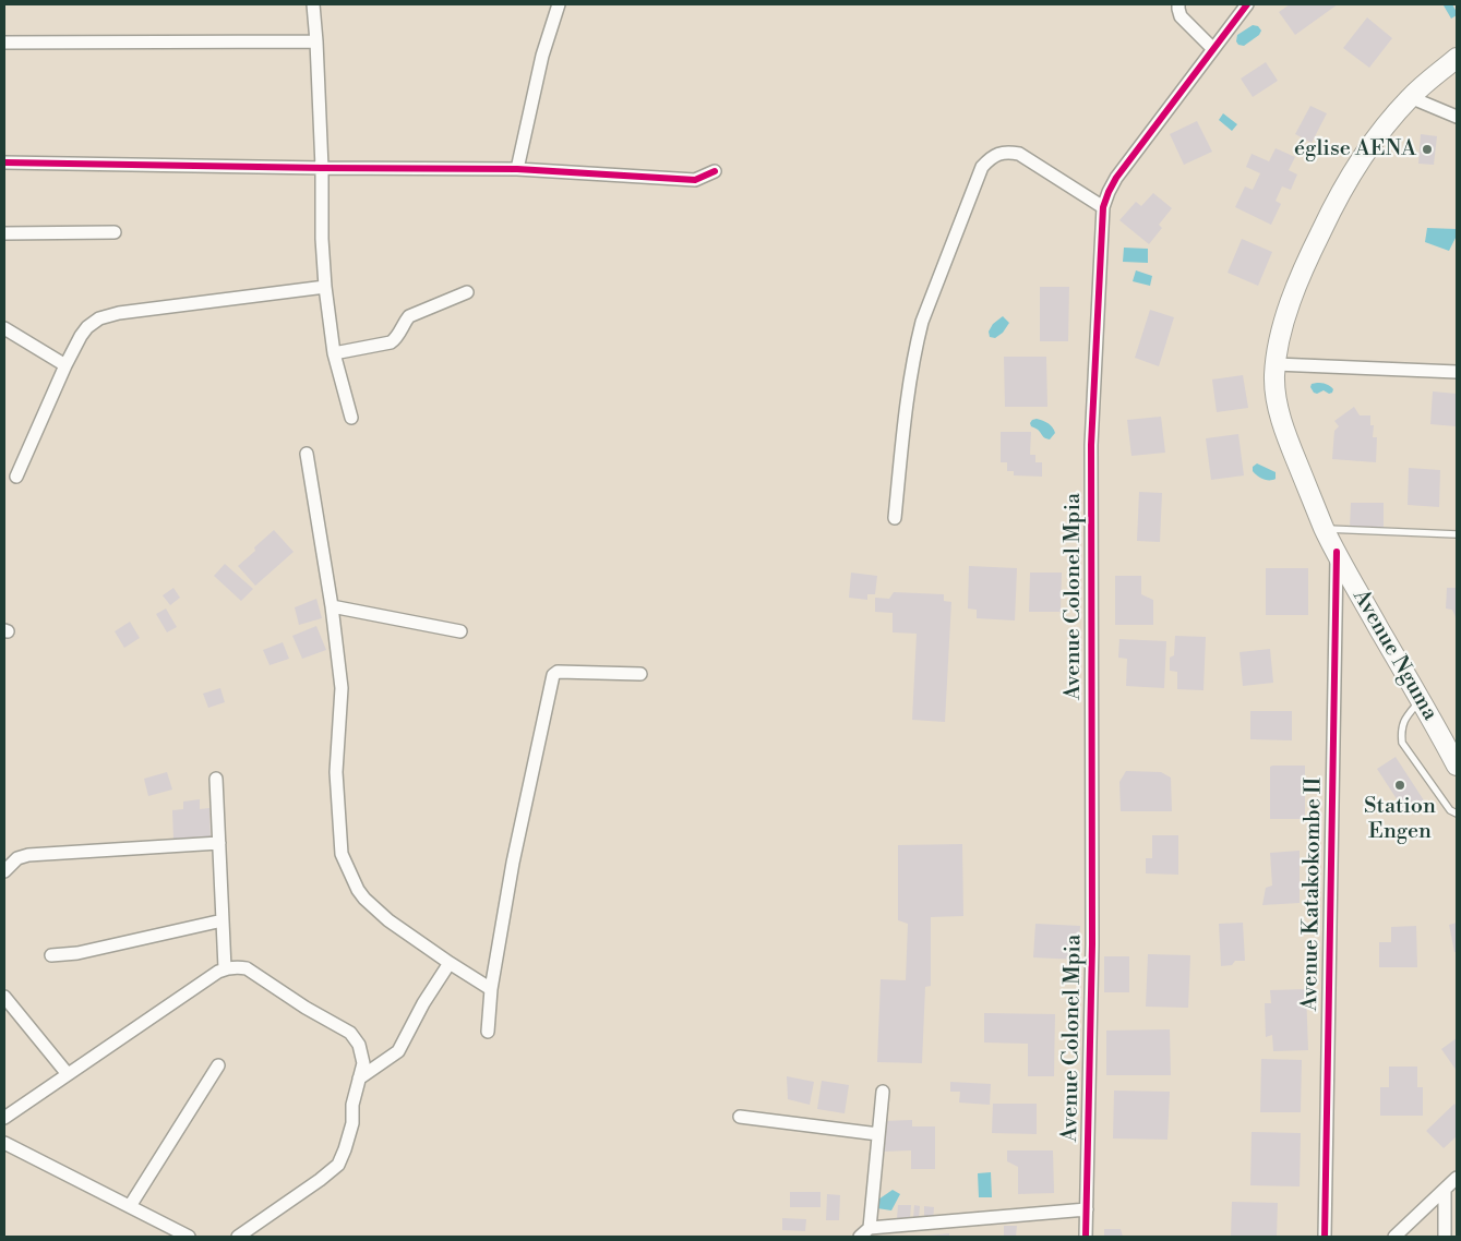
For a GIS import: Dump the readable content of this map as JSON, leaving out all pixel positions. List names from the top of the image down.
{
  "streets": {
    "main road": ["Avenue Nguma"],
    "street": ["Avenue Colonel Mpia", "Avenue Katakokombe II"]
  },
  "crossings": [
    ["Avenue Nguma", "Avenue Katakokombe II"]
  ],
  "places": ["église AENA", "Station Engen"]
}
